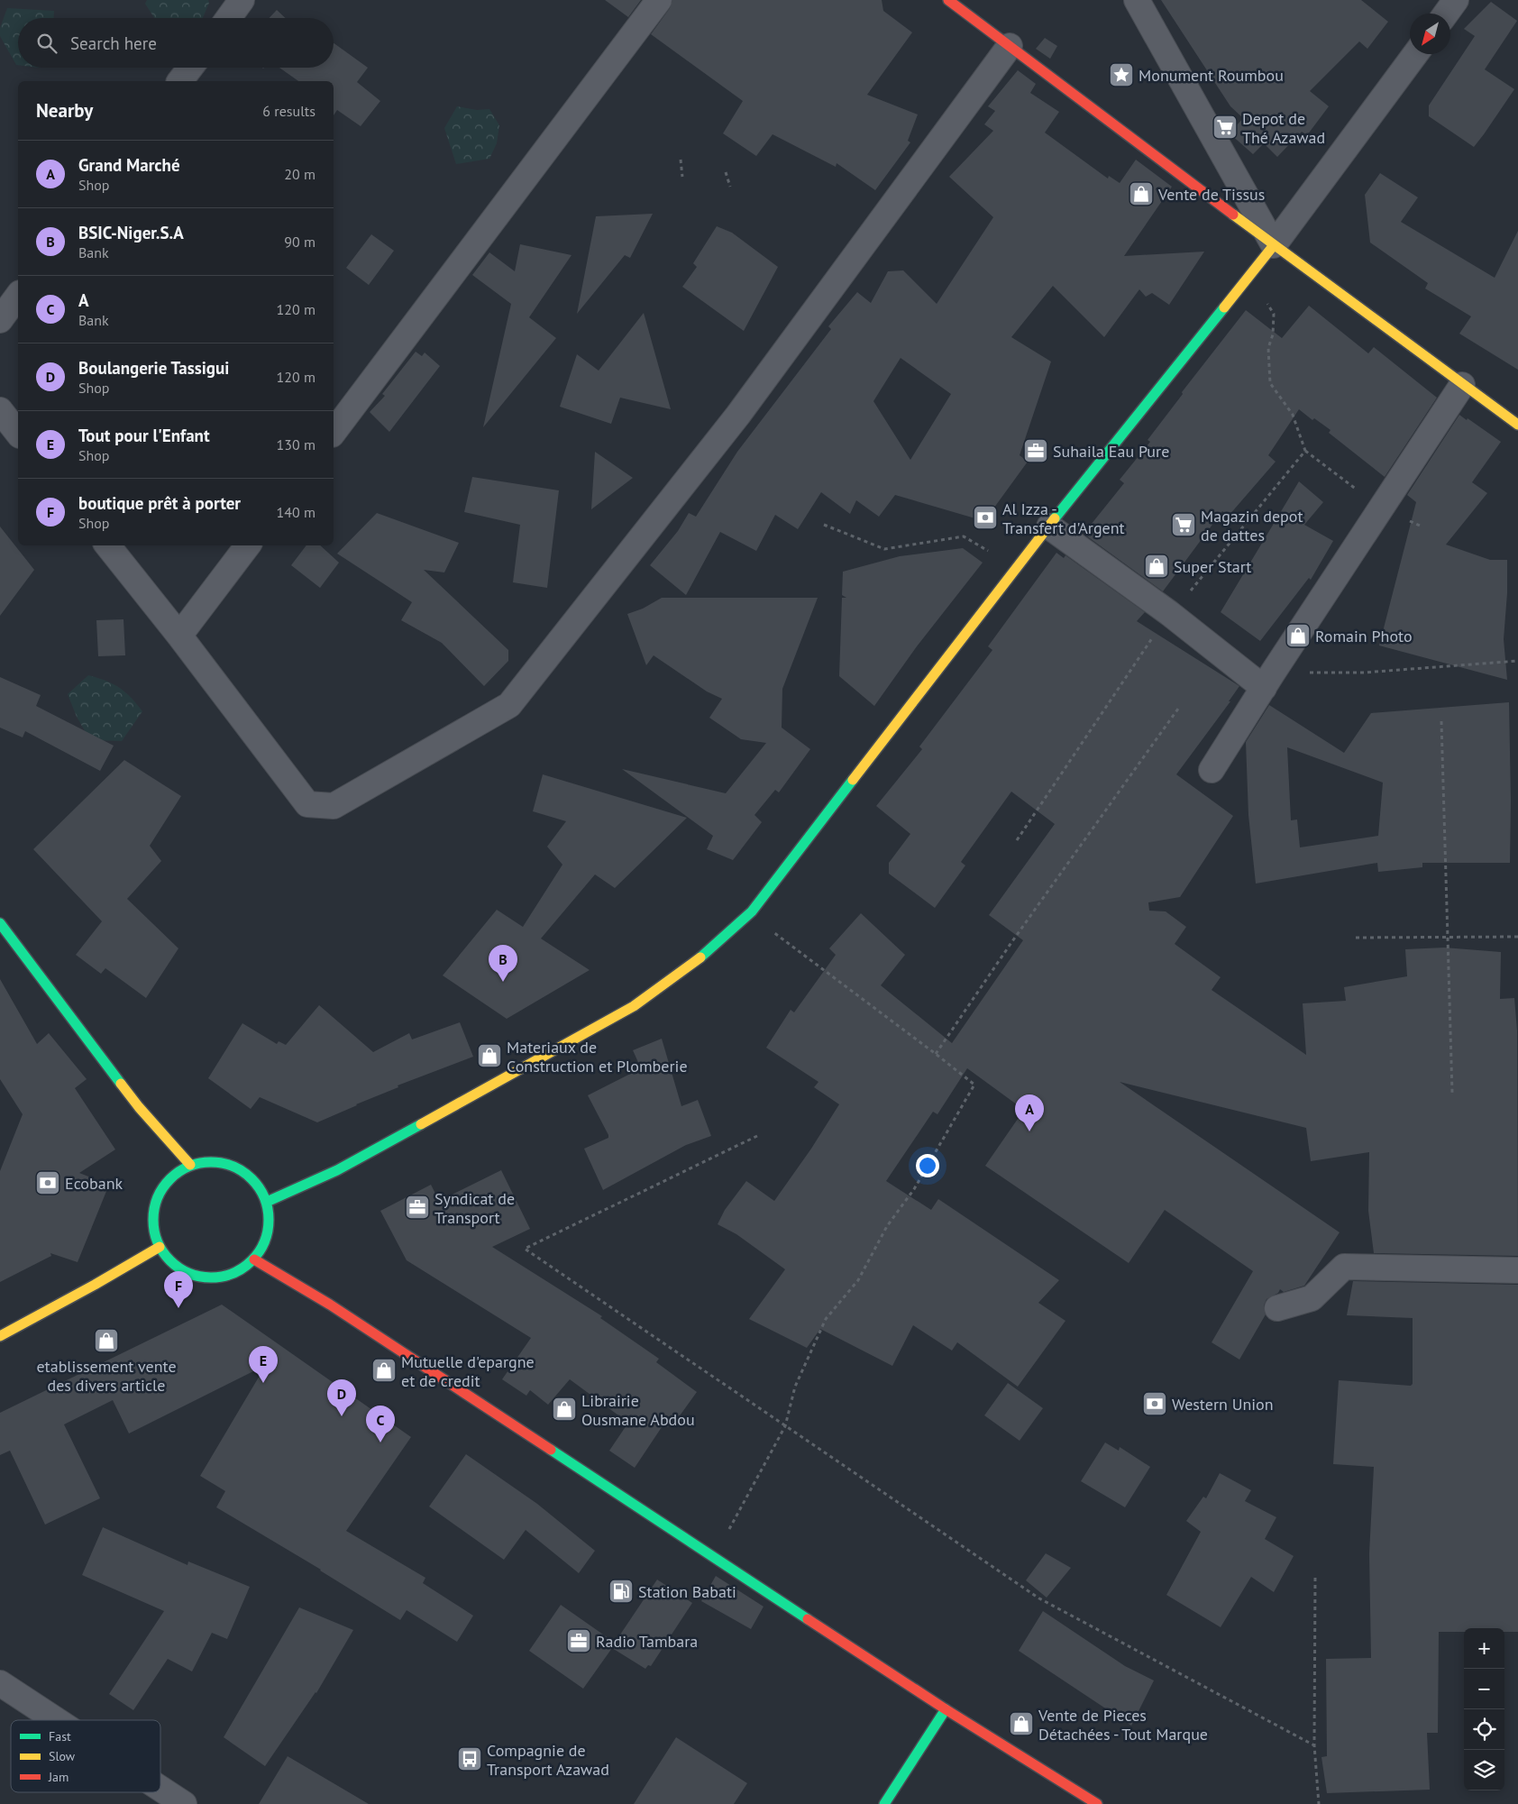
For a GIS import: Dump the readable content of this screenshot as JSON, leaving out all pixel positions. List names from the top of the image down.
{
  "places": {
    "place": ["Monument Roumbou"],
    "supermarket": ["Depot de Thé Azawad", "Magazin depot de dattes"],
    "shop": [
      "Vente de Tissus",
      "Super Start",
      "Romain Photo",
      "Materiaux de Construction et Plomberie",
      "etablissement vente des divers article",
      "Mutuelle d'epargne et de credit",
      "Librairie Ousmane Abdou",
      "Vente de Pieces Détachées - Tout Marque"
    ],
    "office": ["Suhaila Eau Pure", "Syndicat de Transport", "Radio Tambara"],
    "bank": ["Al Izza - Transfert d'Argent", "Ecobank", "Western Union"],
    "fuel station": ["Station Babati"],
    "bus stop": ["Compagnie de Transport Azawad"]
  },
  "legend": ["Fast", "Slow", "Jam"],
  "north": "bottom left",
  "page": {
    "search": "Search here",
    "heading": ["Nearby", "6 results"],
    "list": [
      {
        "mark": "A",
        "name": "Grand Marché",
        "note": "Shop",
        "value": "20 m"
      },
      {
        "mark": "B",
        "name": "BSIC-Niger.S.A",
        "note": "Bank",
        "value": "90 m"
      },
      {
        "mark": "C",
        "name": "A",
        "note": "Bank",
        "value": "120 m"
      },
      {
        "mark": "D",
        "name": "Boulangerie Tassigui",
        "note": "Shop",
        "value": "120 m"
      },
      {
        "mark": "E",
        "name": "Tout pour l'Enfant",
        "note": "Shop",
        "value": "130 m"
      },
      {
        "mark": "F",
        "name": "boutique prêt à porter",
        "note": "Shop",
        "value": "140 m"
      }
    ],
    "pins": [
      "B",
      "A",
      "F",
      "E",
      "D",
      "C"
    ],
    "map_buttons": ["+", "−"]
  }
}
